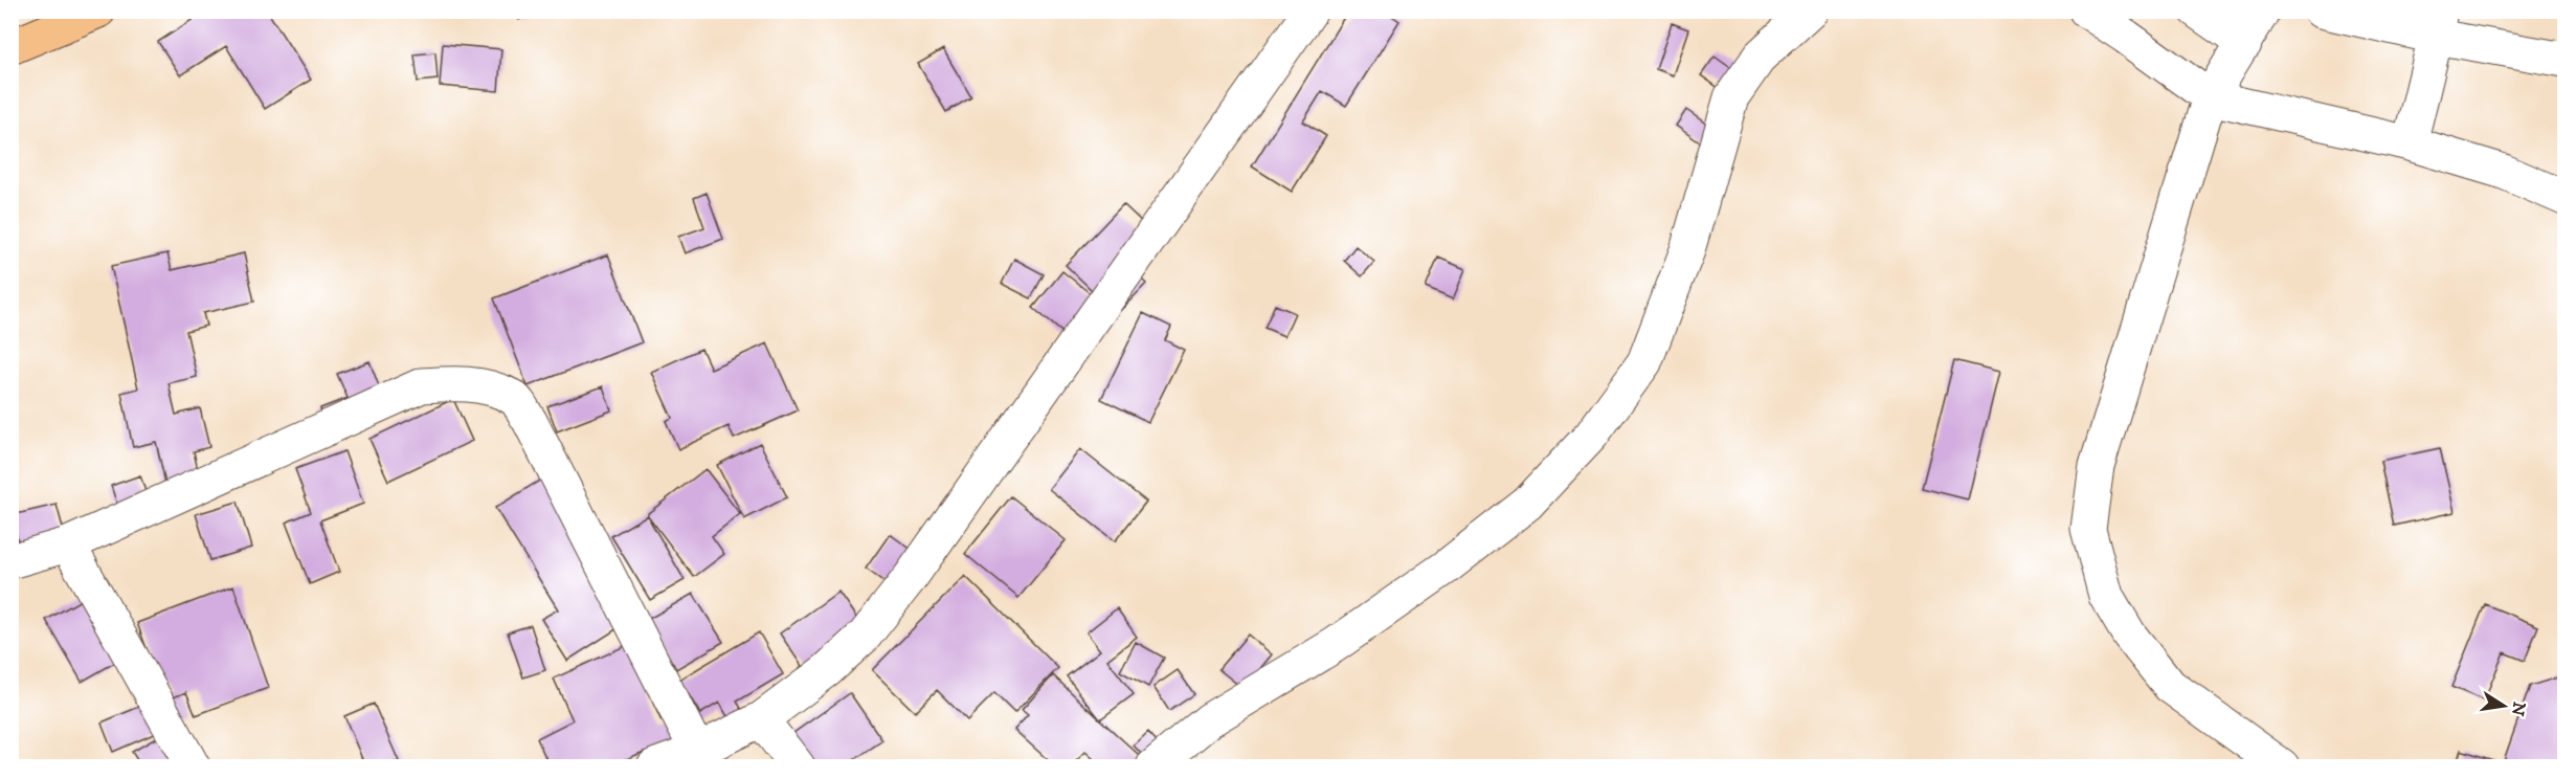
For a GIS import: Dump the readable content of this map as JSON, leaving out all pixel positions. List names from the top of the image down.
{
  "north": "right"
}
